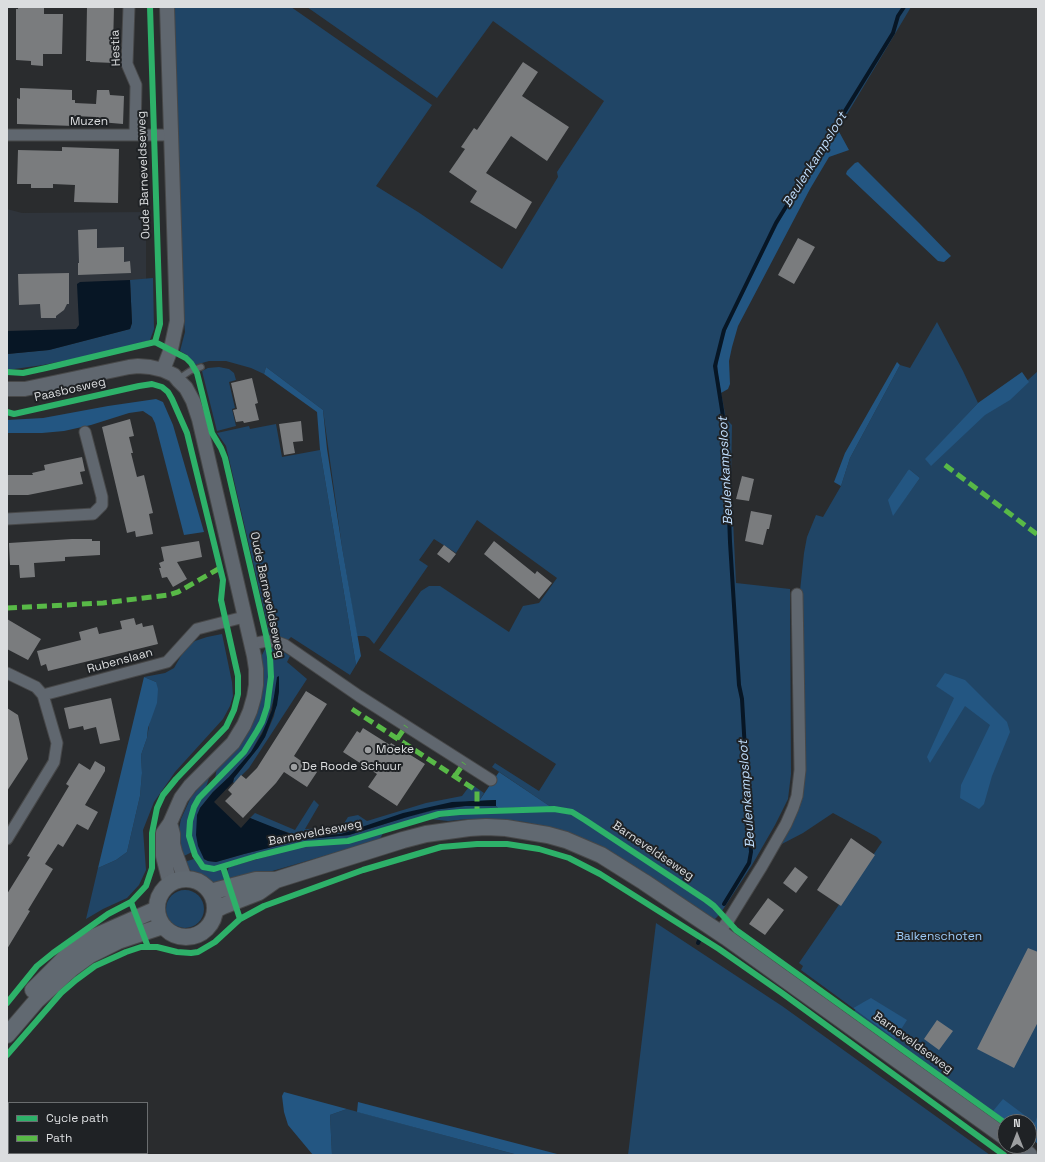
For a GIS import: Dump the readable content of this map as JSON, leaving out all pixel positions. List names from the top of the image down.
{
  "streets": {
    "main road": ["Barneveldseweg"],
    "street": [
      "Hestia",
      "Muzen",
      "Oude Barneveldseweg",
      "Paasbosweg",
      "Rubenslaan"
    ]
  },
  "crossings": [
    ["Hestia", "Muzen"]
  ],
  "water": ["Beulenkampsloot"],
  "parks": ["Balkenschoten"],
  "places": ["Moeke", "De Roode Schuur"],
  "legend": ["Cycle path", "Path"],
  "north": "top"
}
